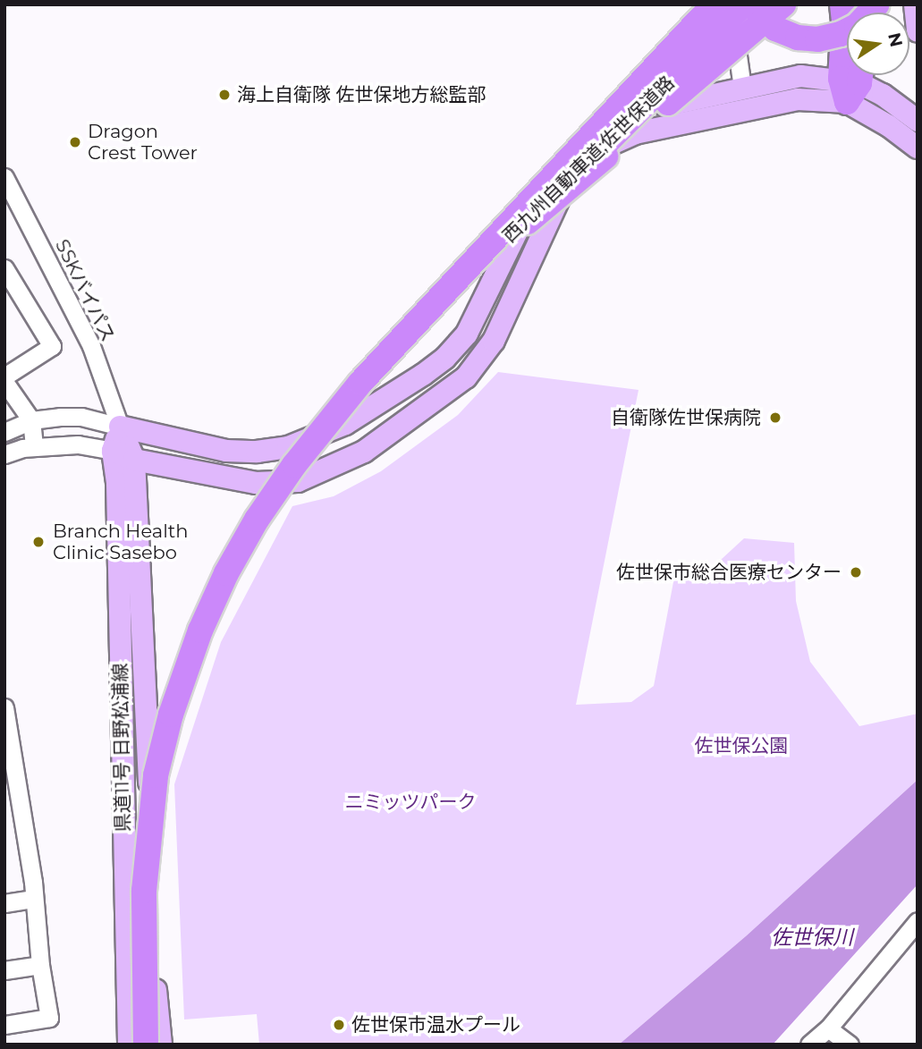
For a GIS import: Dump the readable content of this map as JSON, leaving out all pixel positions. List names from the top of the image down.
{
  "streets": {
    "highway": ["西九州自動車道;佐世保道路"],
    "main road": ["県道11号 日野松浦線"],
    "street": ["SSKバイパス"]
  },
  "crossings": [
    ["SSKバイパス", "県道11号 日野松浦線"]
  ],
  "water": ["佐世保川"],
  "parks": ["佐世保公園", "ニミッツパーク"],
  "places": [
    "海上自衛隊 佐世保地方総監部",
    "Dragon Crest Tower",
    "自衛隊佐世保病院",
    "Branch Health Clinic Sasebo",
    "佐世保市総合医療センター",
    "佐世保市温水プール"
  ],
  "north": "right"
}
